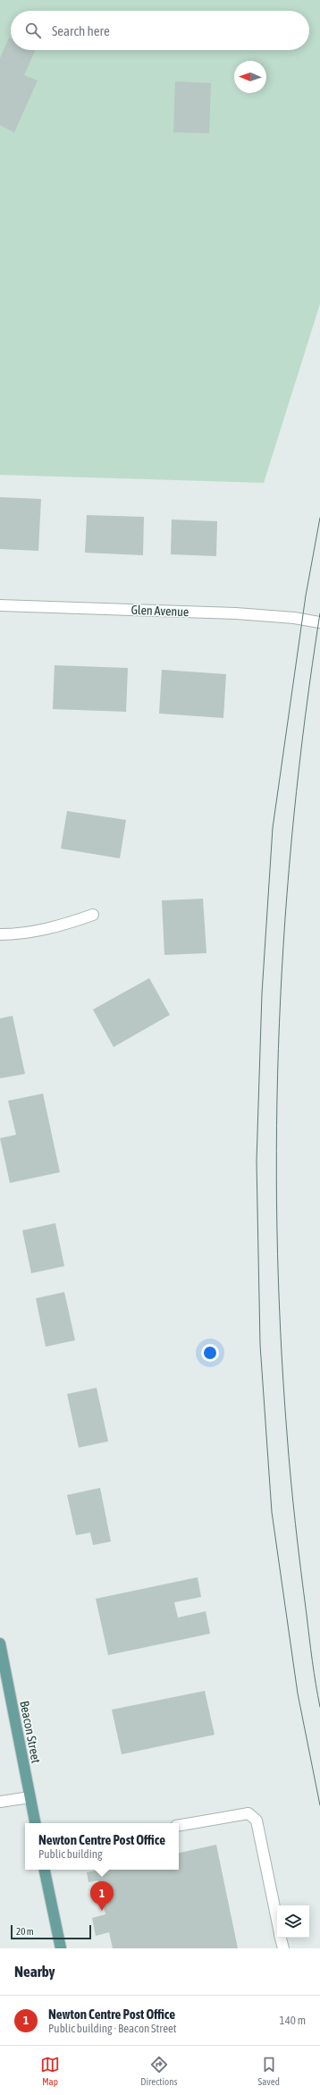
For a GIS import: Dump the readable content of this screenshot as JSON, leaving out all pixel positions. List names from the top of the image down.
{
  "streets": {
    "main road": ["Beacon Street"],
    "street": ["Glen Avenue"]
  },
  "scale_bar": "20 m",
  "north": "left",
  "page": {
    "search": "Search here",
    "popup": ["Newton Centre Post Office", "Public building"],
    "pins": "1",
    "scale": "20 m",
    "heading": "Nearby",
    "list": [
      {
        "mark": "1",
        "name": "Newton Centre Post Office",
        "note": "Public building · Beacon Street",
        "value": "140 m"
      }
    ],
    "nav": ["Map", "Directions", "Saved"]
  }
}
